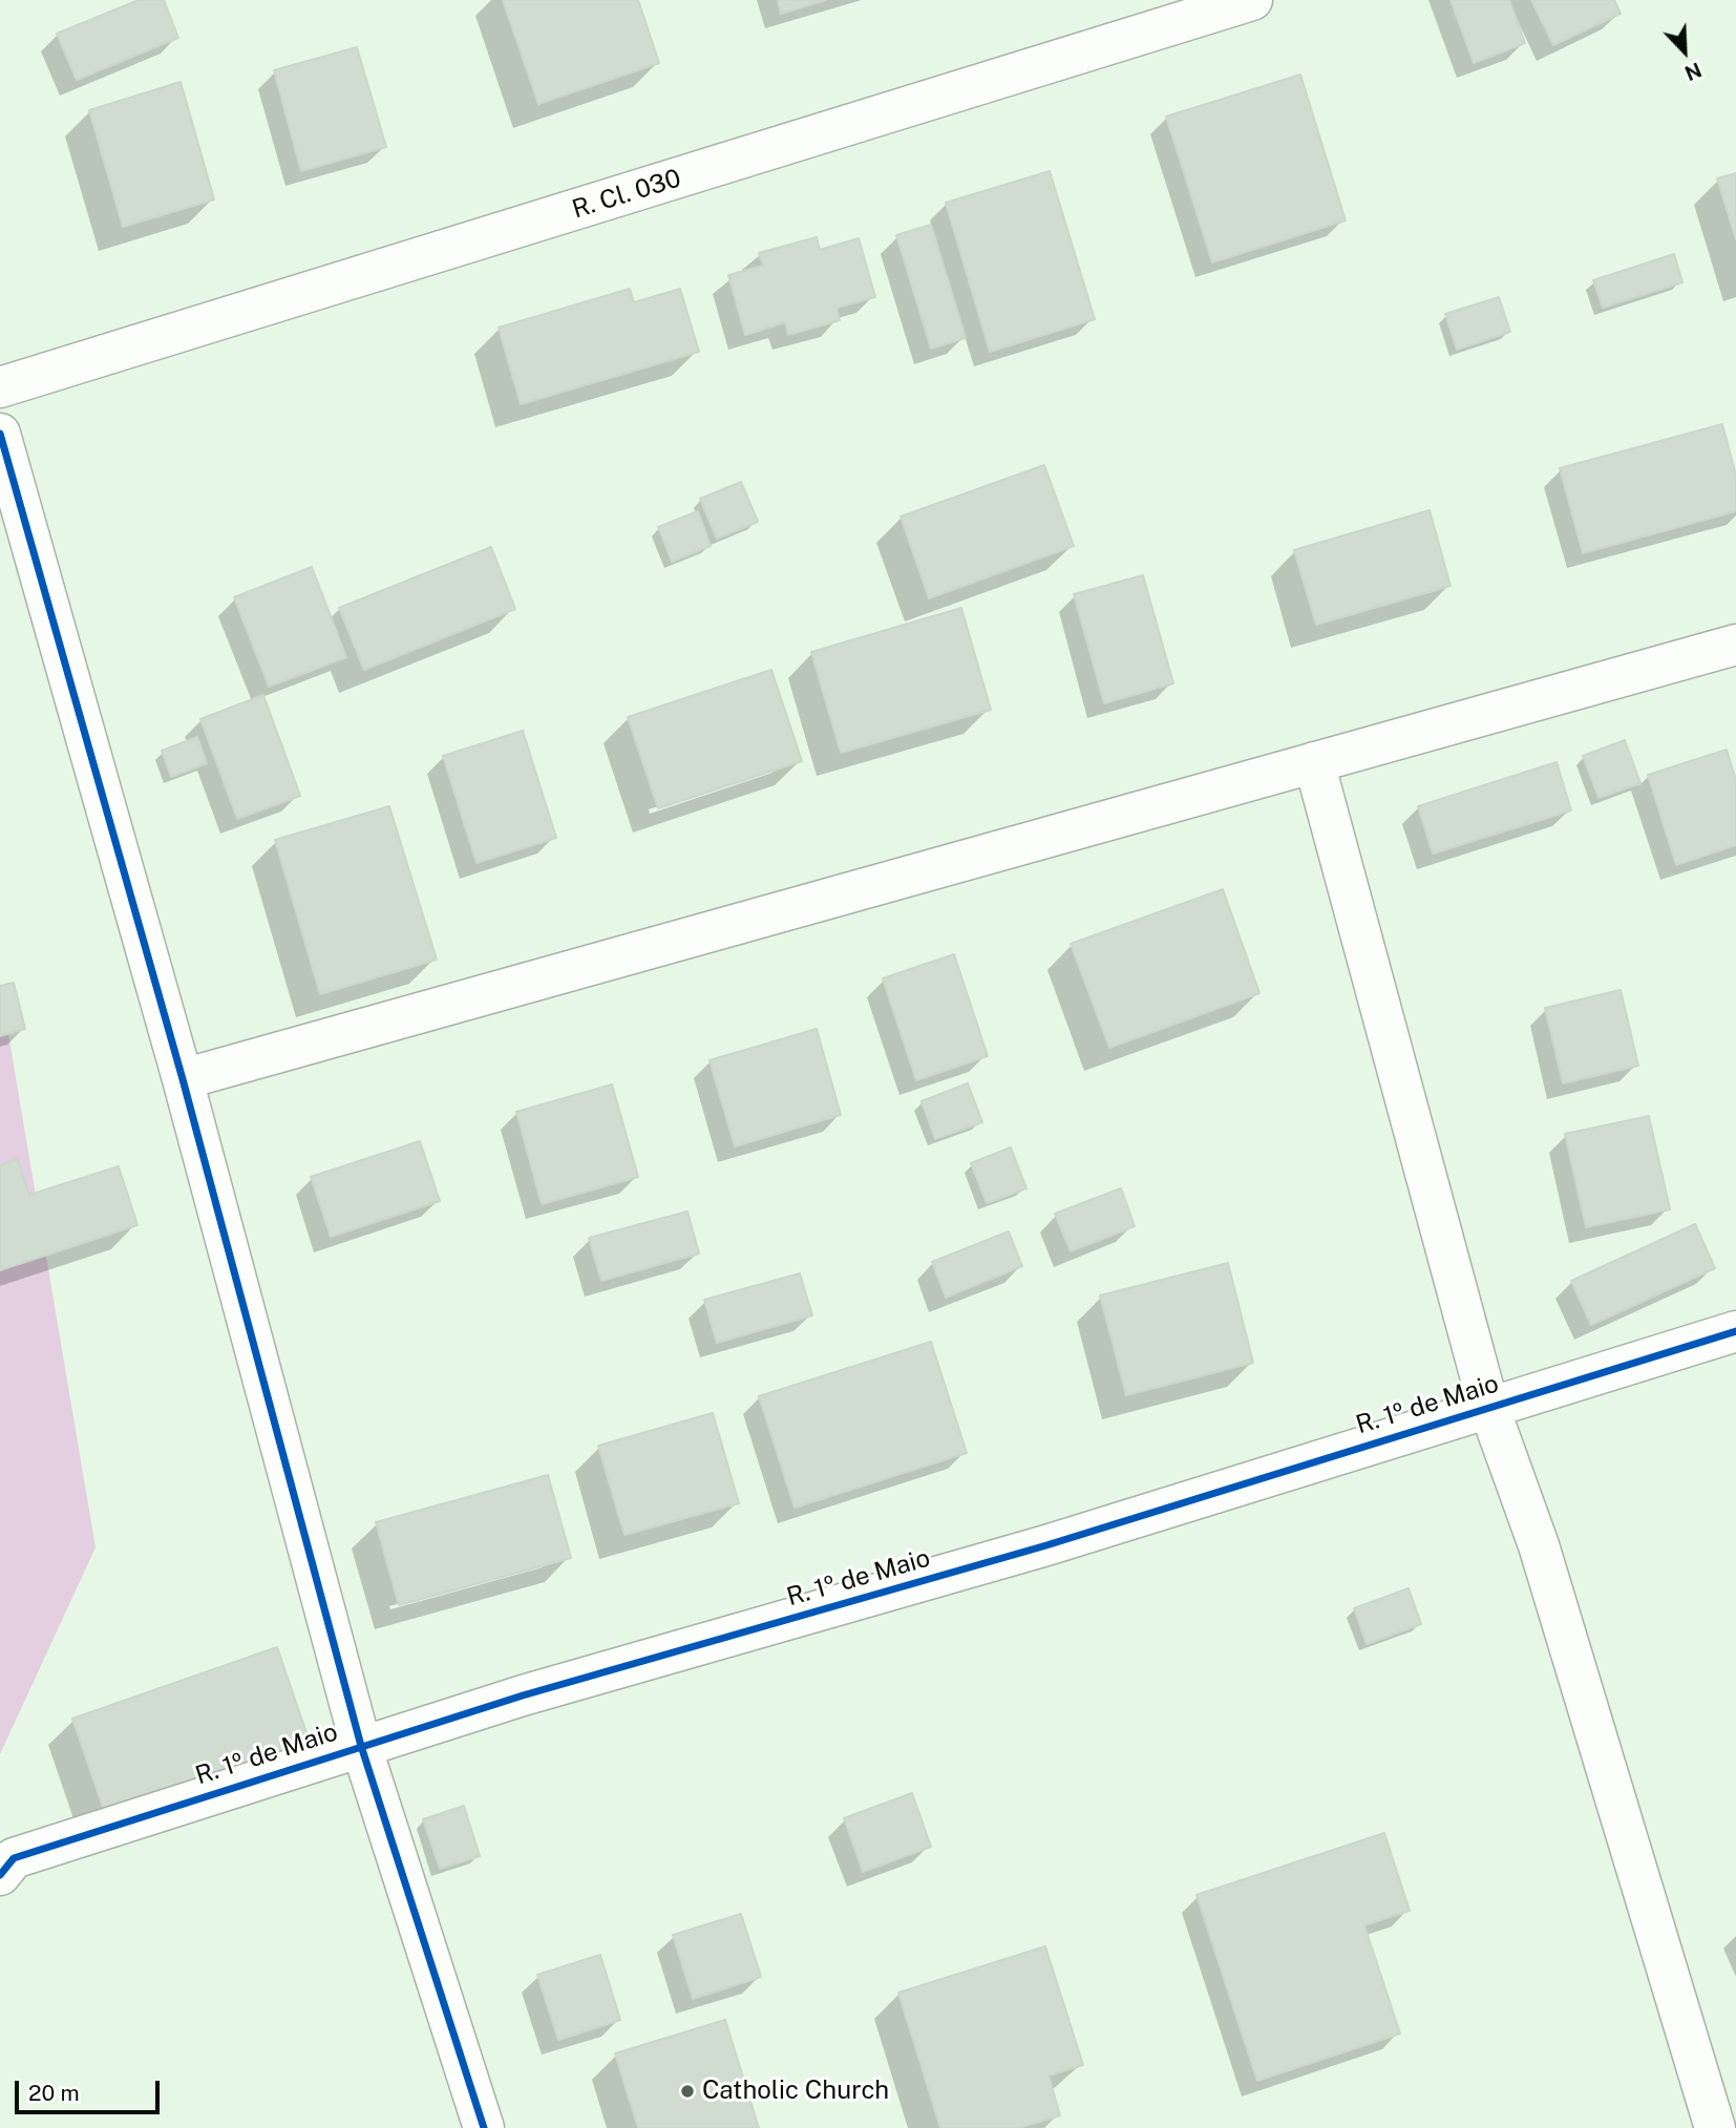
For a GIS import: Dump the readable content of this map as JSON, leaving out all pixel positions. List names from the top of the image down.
{
  "streets": {
    "street": ["R. Cl. 030", "R. 1º de Maio"]
  },
  "places": ["Catholic Church"],
  "scale_bar": "20 m",
  "north": "bottom right"
}
